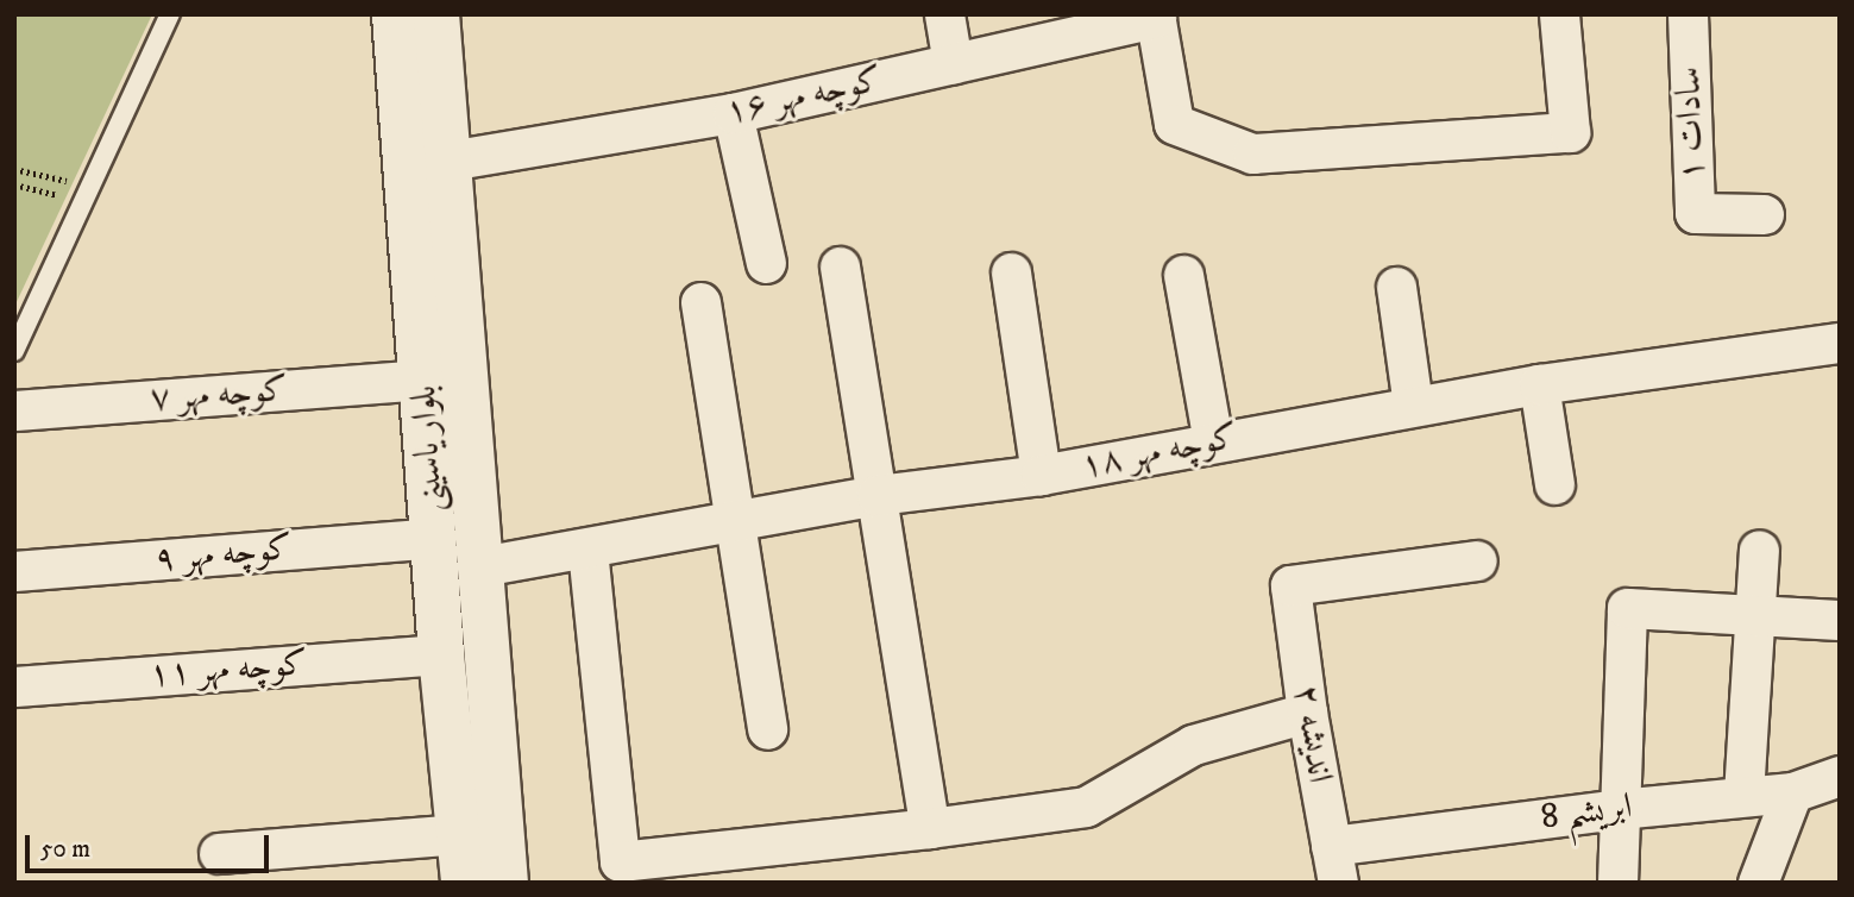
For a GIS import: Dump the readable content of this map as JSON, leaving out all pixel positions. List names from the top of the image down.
{
  "streets": {
    "main road": ["بلوار یاسینی"],
    "street": [
      "کوچه مهر ۱۶",
      "سادات ۱",
      "کوچه مهر ۷",
      "کوچه مهر ۱۸",
      "کوچه مهر ۹",
      "کوچه مهر ۱۱",
      "اندیشه ۲",
      "ابریشم 8"
    ]
  },
  "crossings": [
    ["کوچه مهر ۱۶", "بلوار یاسینی"],
    ["کوچه مهر ۷", "بلوار یاسینی"],
    ["بلوار یاسینی", "کوچه مهر ۱۸"],
    ["بلوار یاسینی", "کوچه مهر ۹"],
    ["بلوار یاسینی", "کوچه مهر ۱۱"],
    ["اندیشه ۲", "ابریشم 8"]
  ],
  "scale_bar": "50 m"
}
